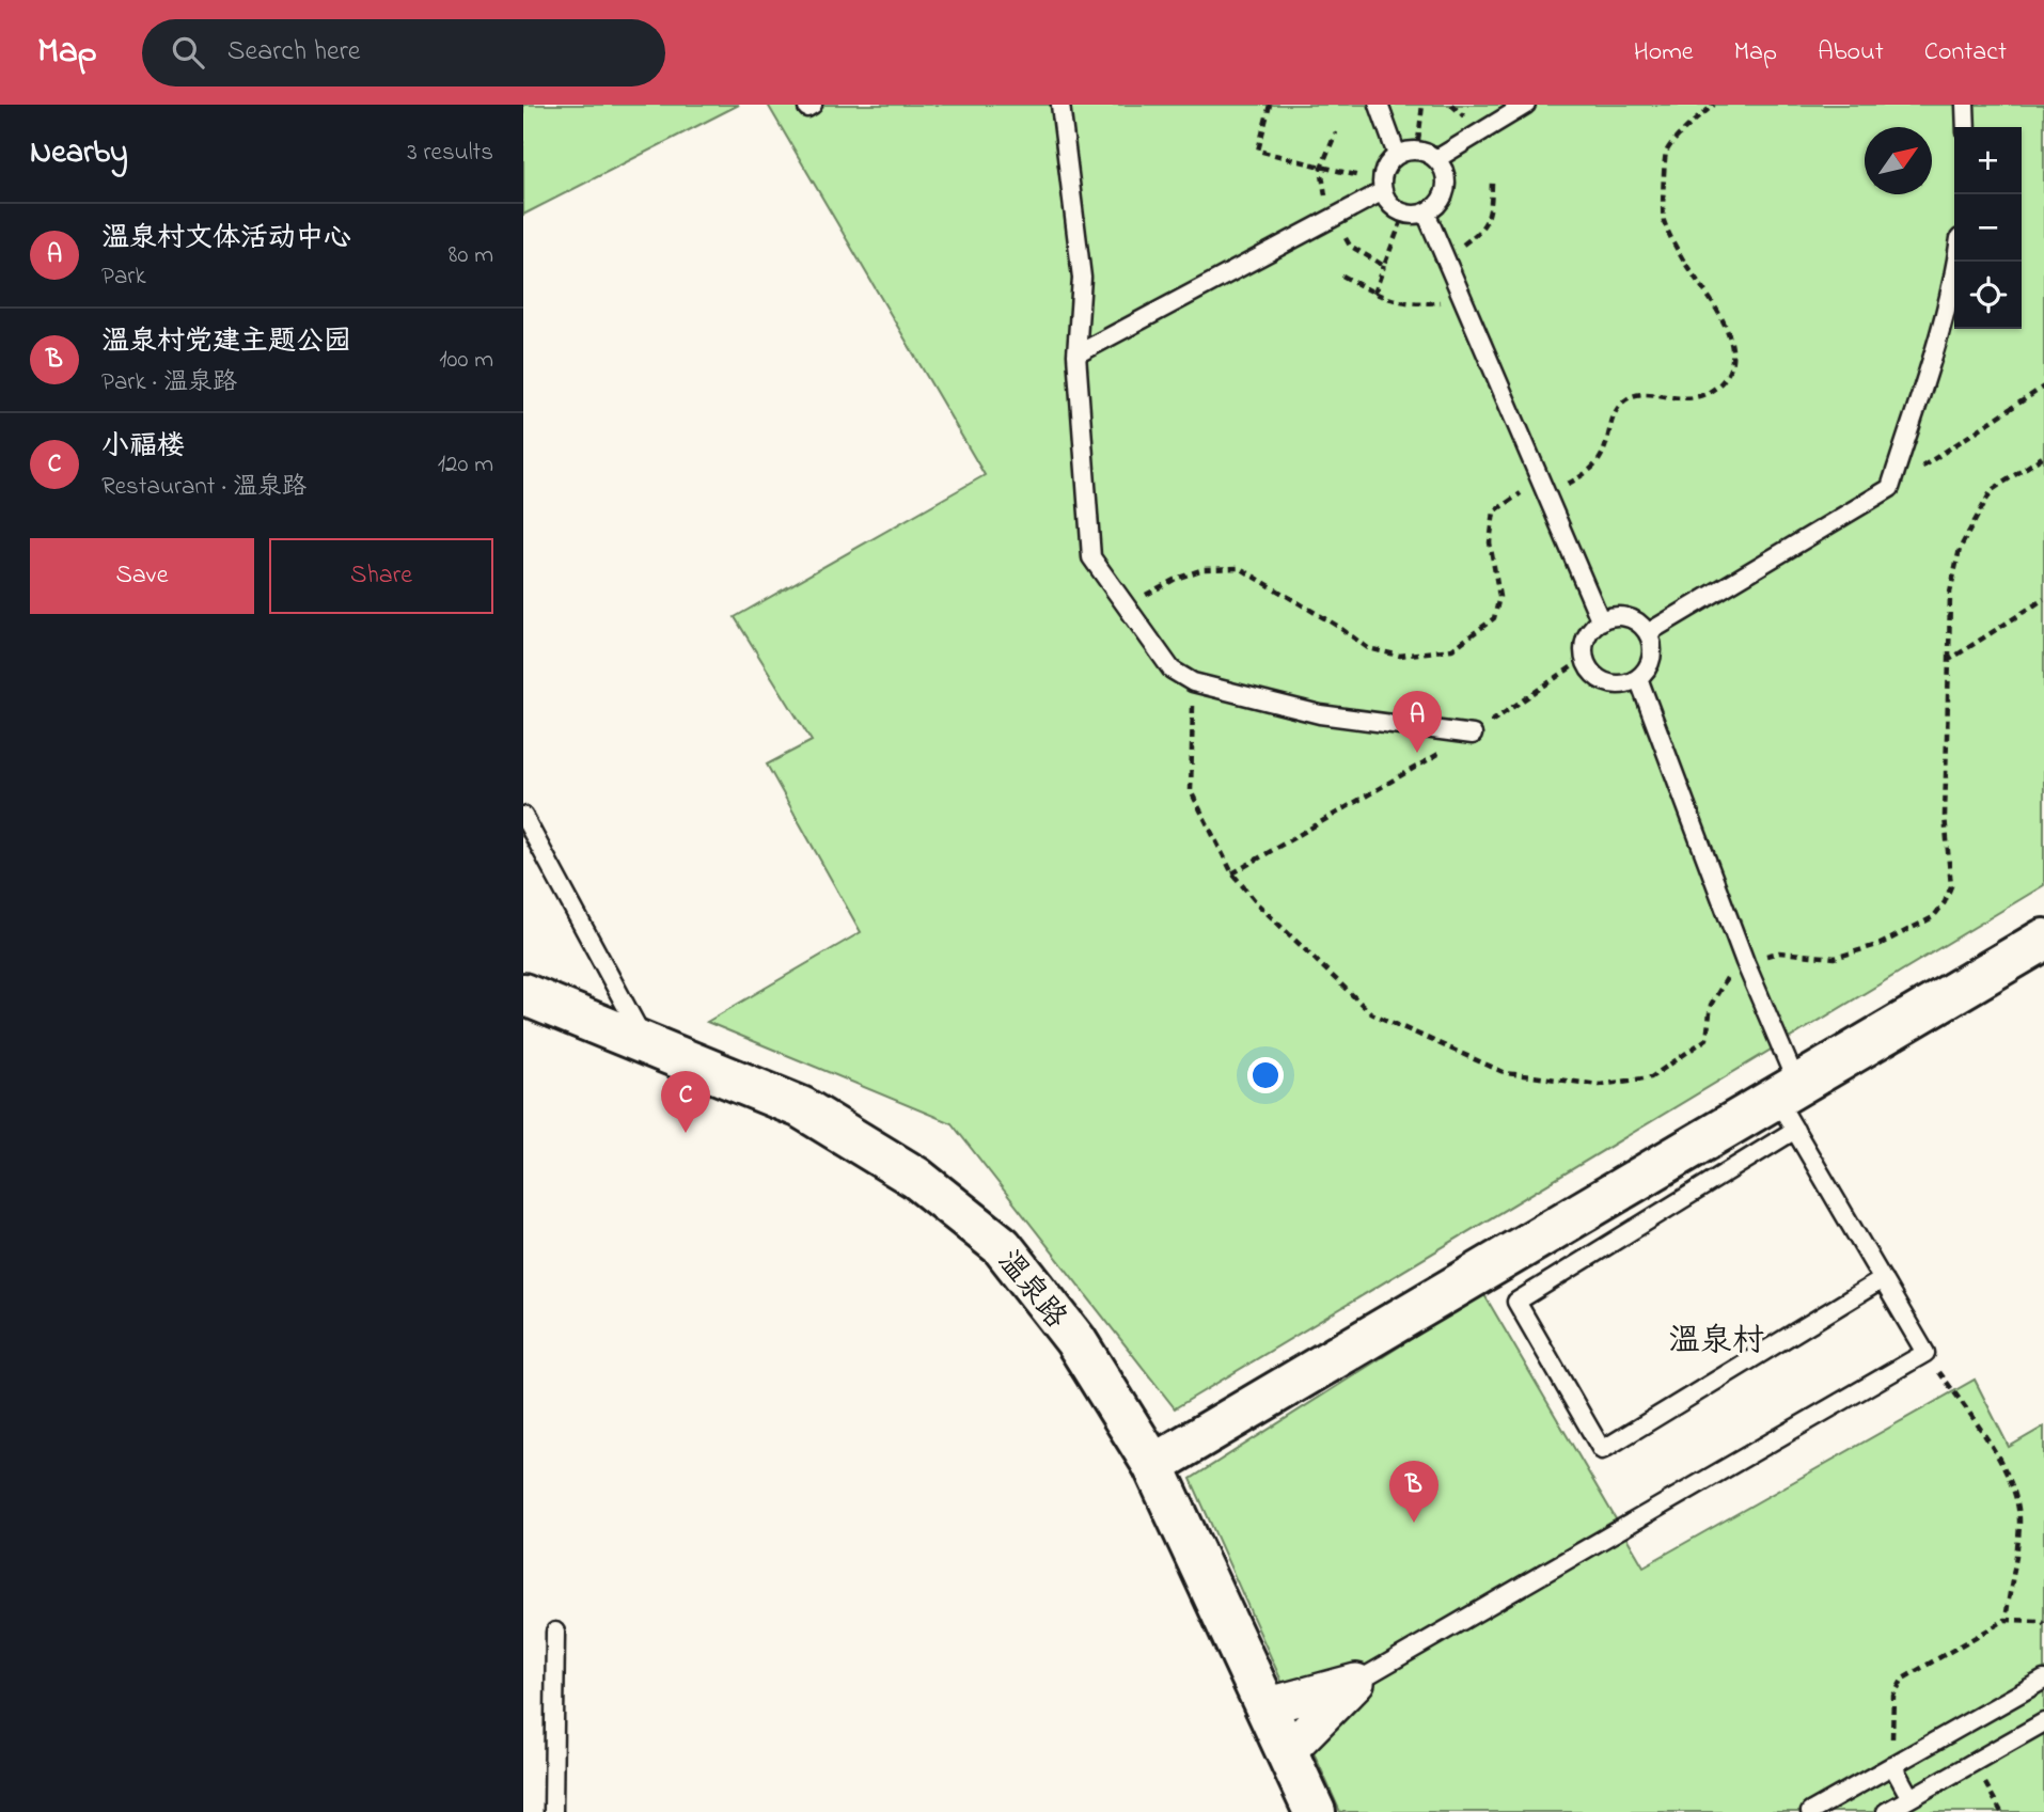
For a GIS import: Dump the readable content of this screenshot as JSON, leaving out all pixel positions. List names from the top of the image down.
{
  "streets": {
    "main road": ["温泉路"]
  },
  "districts": ["温泉村"],
  "north": "top right",
  "page": {
    "header": "Map",
    "search": "Search here",
    "nav": [
      "Home",
      "Map",
      "About",
      "Contact"
    ],
    "heading": ["Nearby", "3 results"],
    "map_buttons": ["+", "−"],
    "list": [
      {
        "mark": "A",
        "name": "温泉村文体活动中心",
        "note": "Park",
        "value": "80 m"
      },
      {
        "mark": "B",
        "name": "温泉村党建主题公园",
        "note": "Park · 温泉路",
        "value": "100 m"
      },
      {
        "mark": "C",
        "name": "小福楼",
        "note": "Restaurant · 温泉路",
        "value": "120 m"
      }
    ],
    "buttons": ["Save", "Share"],
    "pins": ["A", "C", "B"]
  }
}
